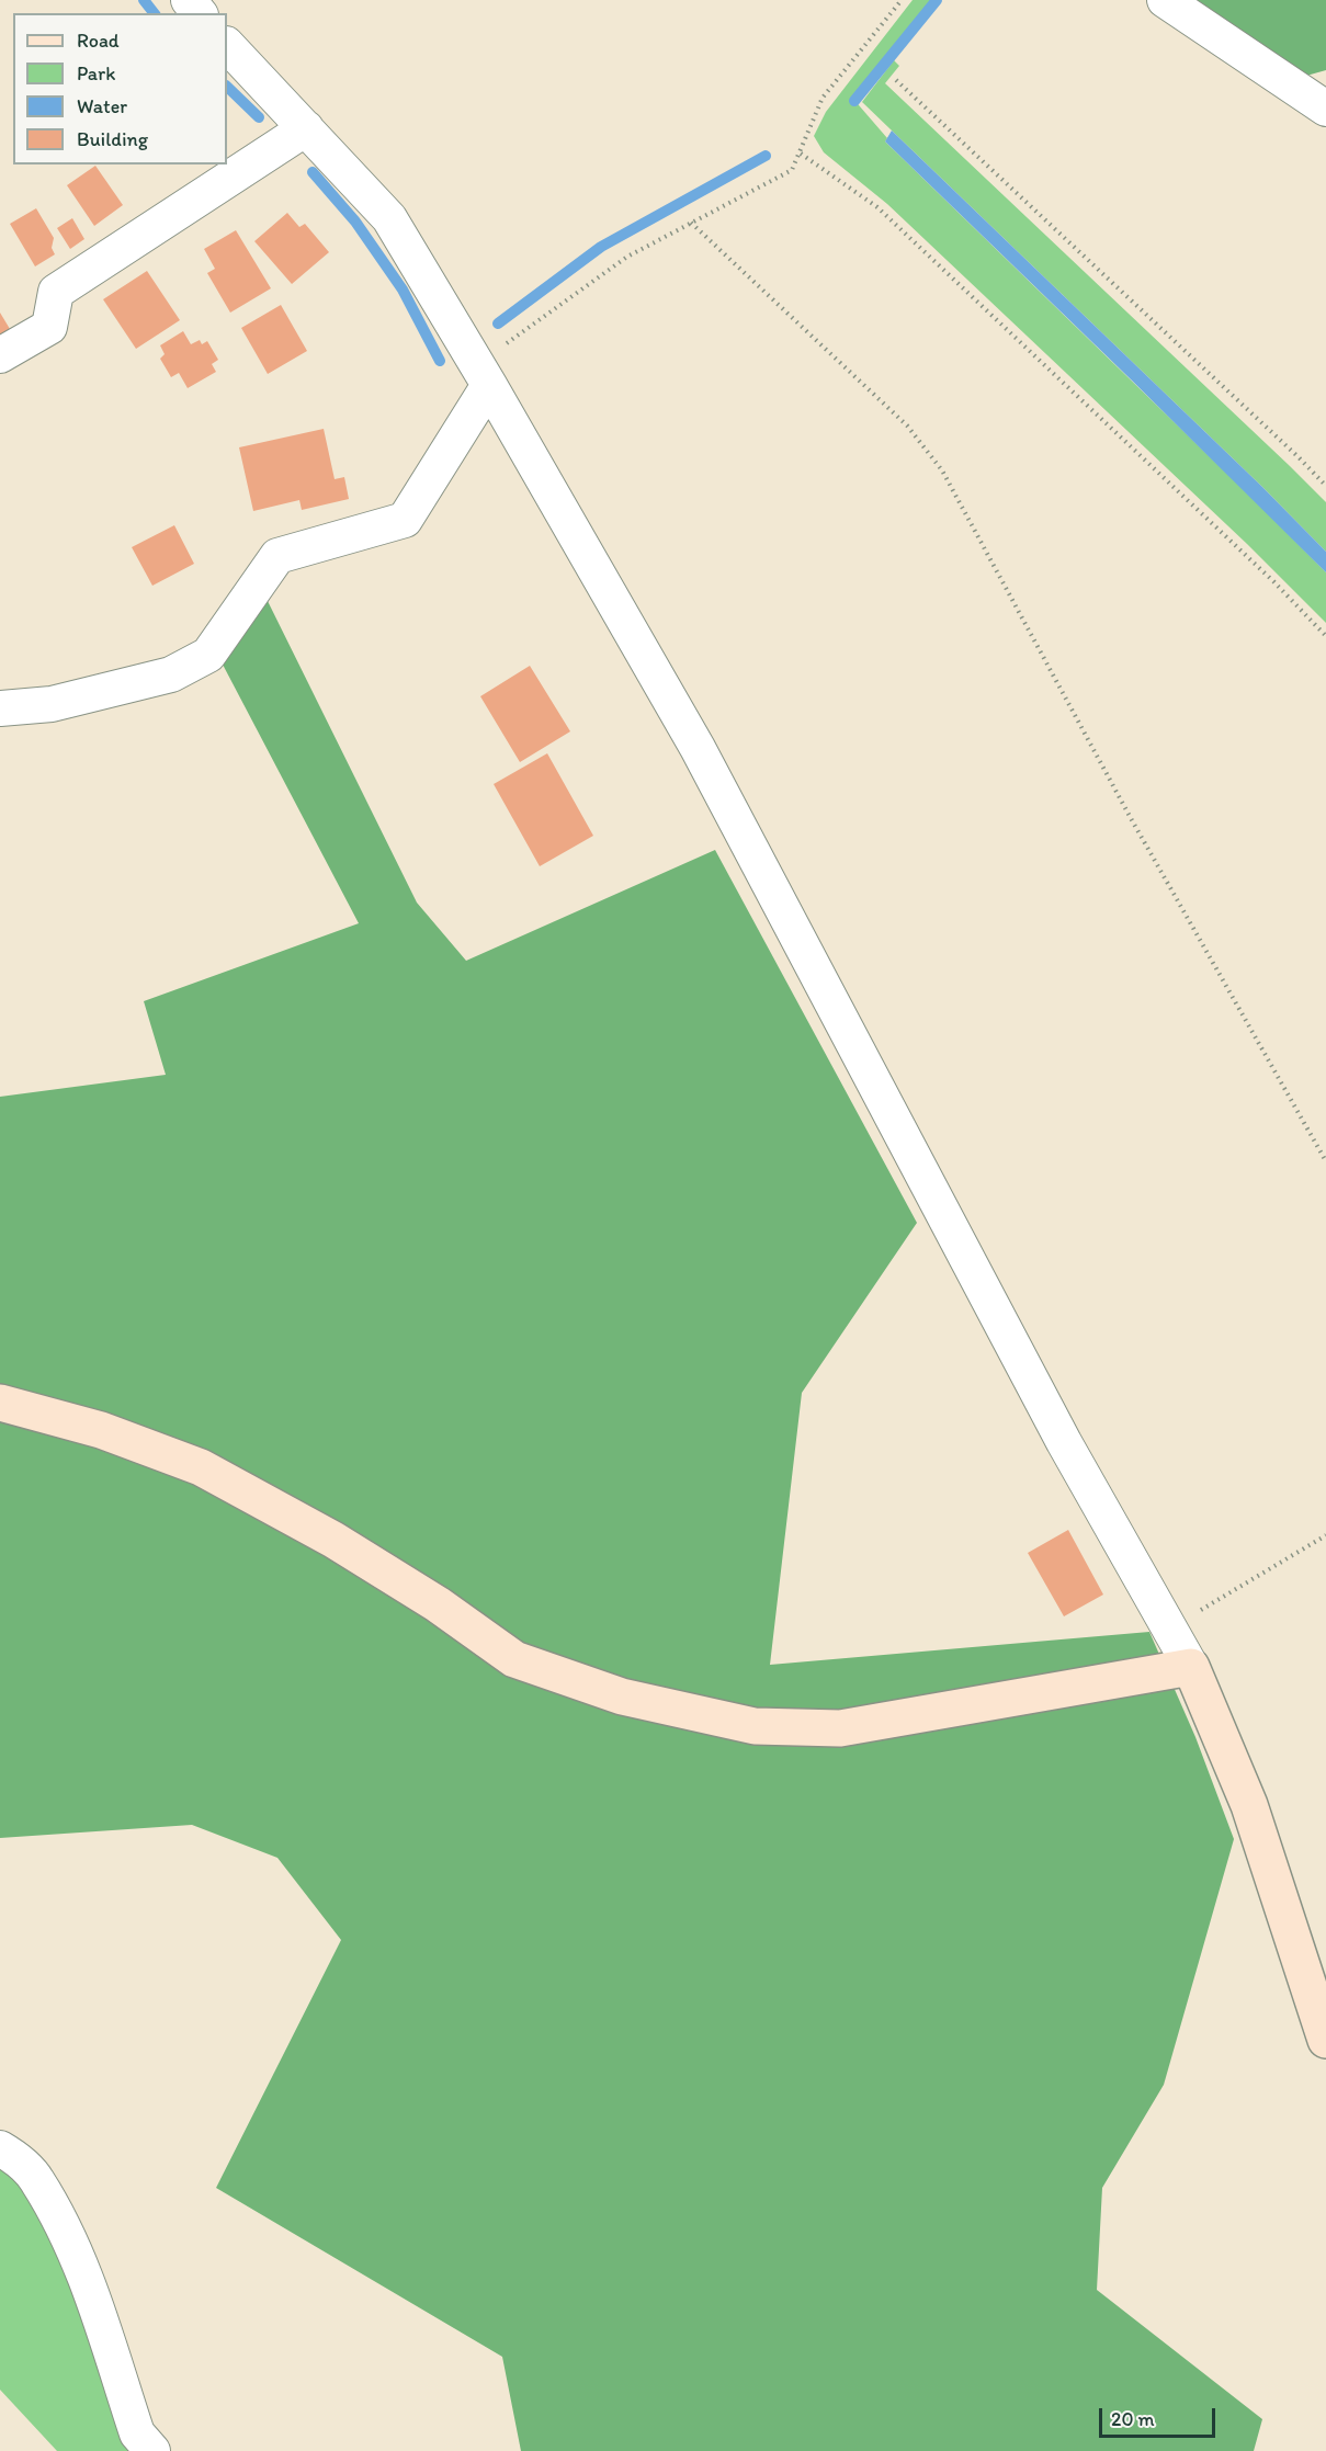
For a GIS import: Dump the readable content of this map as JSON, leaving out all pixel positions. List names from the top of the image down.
{
  "legend": [
    "Road",
    "Park",
    "Water",
    "Building"
  ],
  "scale_bar": "20 m"
}
